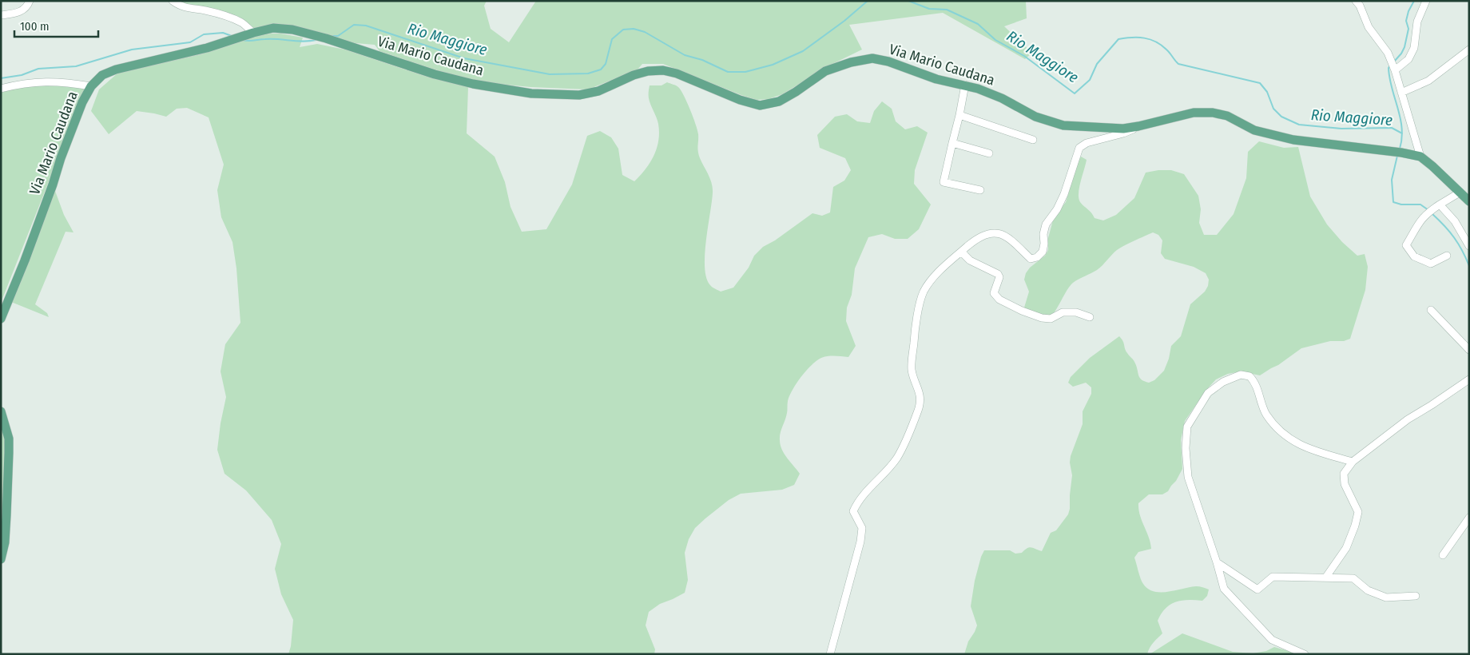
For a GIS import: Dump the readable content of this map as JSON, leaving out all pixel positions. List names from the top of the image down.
{
  "streets": {
    "main road": ["Via Mario Caudana"]
  },
  "water": ["Rio Maggiore"],
  "scale_bar": "100 m"
}
